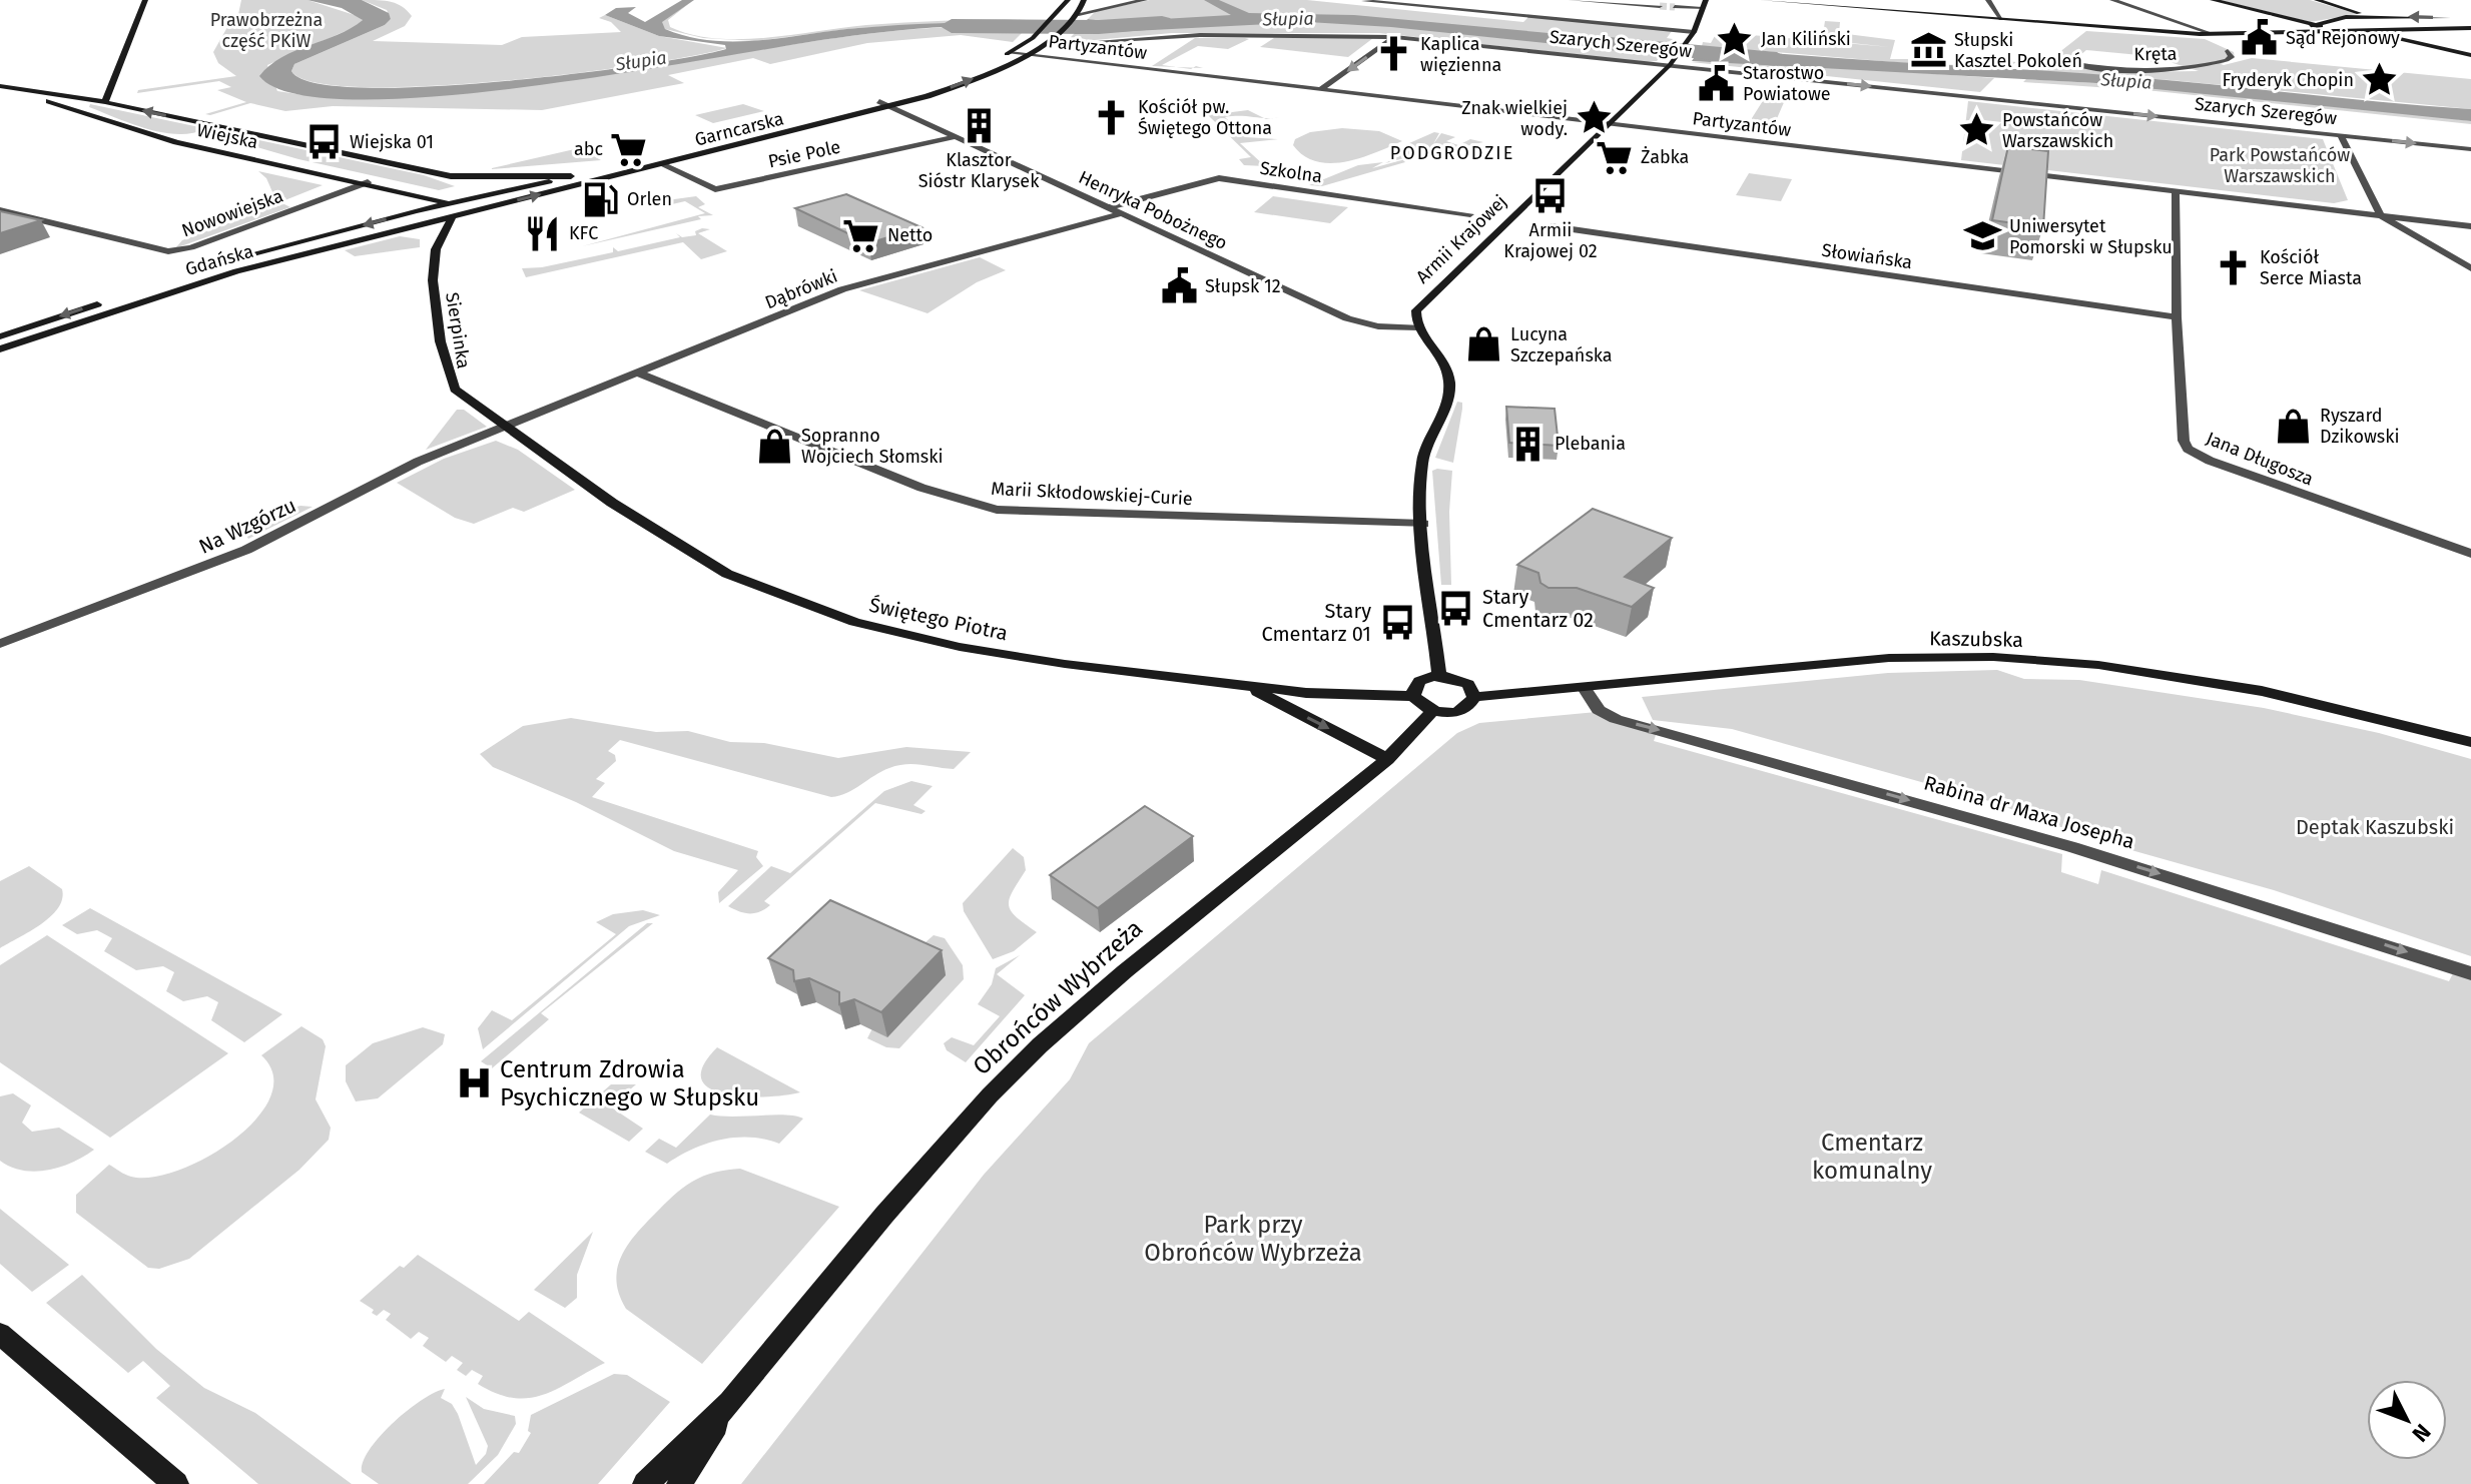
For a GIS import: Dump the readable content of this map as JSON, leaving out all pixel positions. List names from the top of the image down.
{
  "streets": {
    "main road": [
      "Garncarska",
      "Wiejska",
      "Armii Krajowej",
      "Gdańska",
      "Sierpinka",
      "Świętego Piotra",
      "Kaszubska",
      "Obrońców Wybrzeża"
    ],
    "street": [
      "Szarych Szeregów",
      "Partyzantów",
      "Kręta",
      "Psie Pole",
      "Szkolna",
      "Henryka Pobożnego",
      "Nowowiejska",
      "Słowiańska",
      "Dąbrówki",
      "Jana Długosza",
      "Marii Skłodowskiej-Curie",
      "Na Wzgórzu",
      "Rabina dr Maxa Josepha"
    ]
  },
  "crossings": [
    ["Szarych Szeregów", "Armii Krajowej"],
    ["Partyzantów", "Garncarska"],
    ["Partyzantów", "Armii Krajowej"],
    ["Partyzantów", "Jana Długosza"],
    ["Garncarska", "Wiejska"],
    ["Garncarska", "Psie Pole"],
    ["Garncarska", "Henryka Pobożnego"],
    ["Garncarska", "Gdańska"],
    ["Garncarska", "Sierpinka"],
    ["Wiejska", "Nowowiejska"],
    ["Wiejska", "Gdańska"],
    ["Psie Pole", "Henryka Pobożnego"],
    ["Szkolna", "Henryka Pobożnego"],
    ["Henryka Pobożnego", "Armii Krajowej"],
    ["Henryka Pobożnego", "Dąbrówki"],
    ["Słowiańska", "Jana Długosza"],
    ["Gdańska", "Sierpinka"],
    ["Dąbrówki", "Sierpinka"],
    ["Dąbrówki", "Marii Skłodowskiej-Curie"],
    ["Dąbrówki", "Na Wzgórzu"],
    ["Dąbrówki", "Świętego Piotra"],
    ["Sierpinka", "Na Wzgórzu"],
    ["Sierpinka", "Świętego Piotra"],
    ["Na Wzgórzu", "Świętego Piotra"],
    ["Kaszubska", "Rabina dr Maxa Josepha"],
    ["Kaszubska", "Obrońców Wybrzeża"]
  ],
  "one_way": ["Szarych Szeregów", "Rabina dr Maxa Josepha"],
  "districts": ["PODGRODZIE"],
  "water": ["Słupia"],
  "parks": [
    "Prawobrzeżna część PKiW",
    "Park Powstańców Warszawskich",
    "Deptak Kaszubski",
    "Cmentarz komunalny",
    "Park przy Obrońców Wybrzeża"
  ],
  "places": {
    "public building": ["Sąd Rejonowy", "Starostwo Powiatowe", "Słupsk 12"],
    "place": [
      "Jan Kiliński",
      "Fryderyk Chopin",
      "Znak wielkiej wody.",
      "Powstańców Warszawskich"
    ],
    "museum": ["Słupski Kasztel Pokoleń"],
    "church": ["Kaplica więzienna", "Kościół pw. Świętego Ottona", "Kościół Serce Miasta"],
    "building": ["Klasztor Sióstr Klarysek", "Plebania"],
    "bus stop": [
      "Wiejska 01",
      "Armii Krajowej 02",
      "Stary Cmentarz 02",
      "Stary Cmentarz 01"
    ],
    "supermarket": ["abc", "Żabka", "Netto"],
    "fuel station": ["Orlen"],
    "restaurant": ["KFC"],
    "school or university": ["Uniwersytet Pomorski w Słupsku"],
    "shop": ["Lucyna Szczepańska", "Ryszard Dzikowski", "Sopranno Wojciech Słomski"],
    "hospital": ["Centrum Zdrowia Psychicznego w Słupsku"]
  },
  "north": "bottom right"
}
